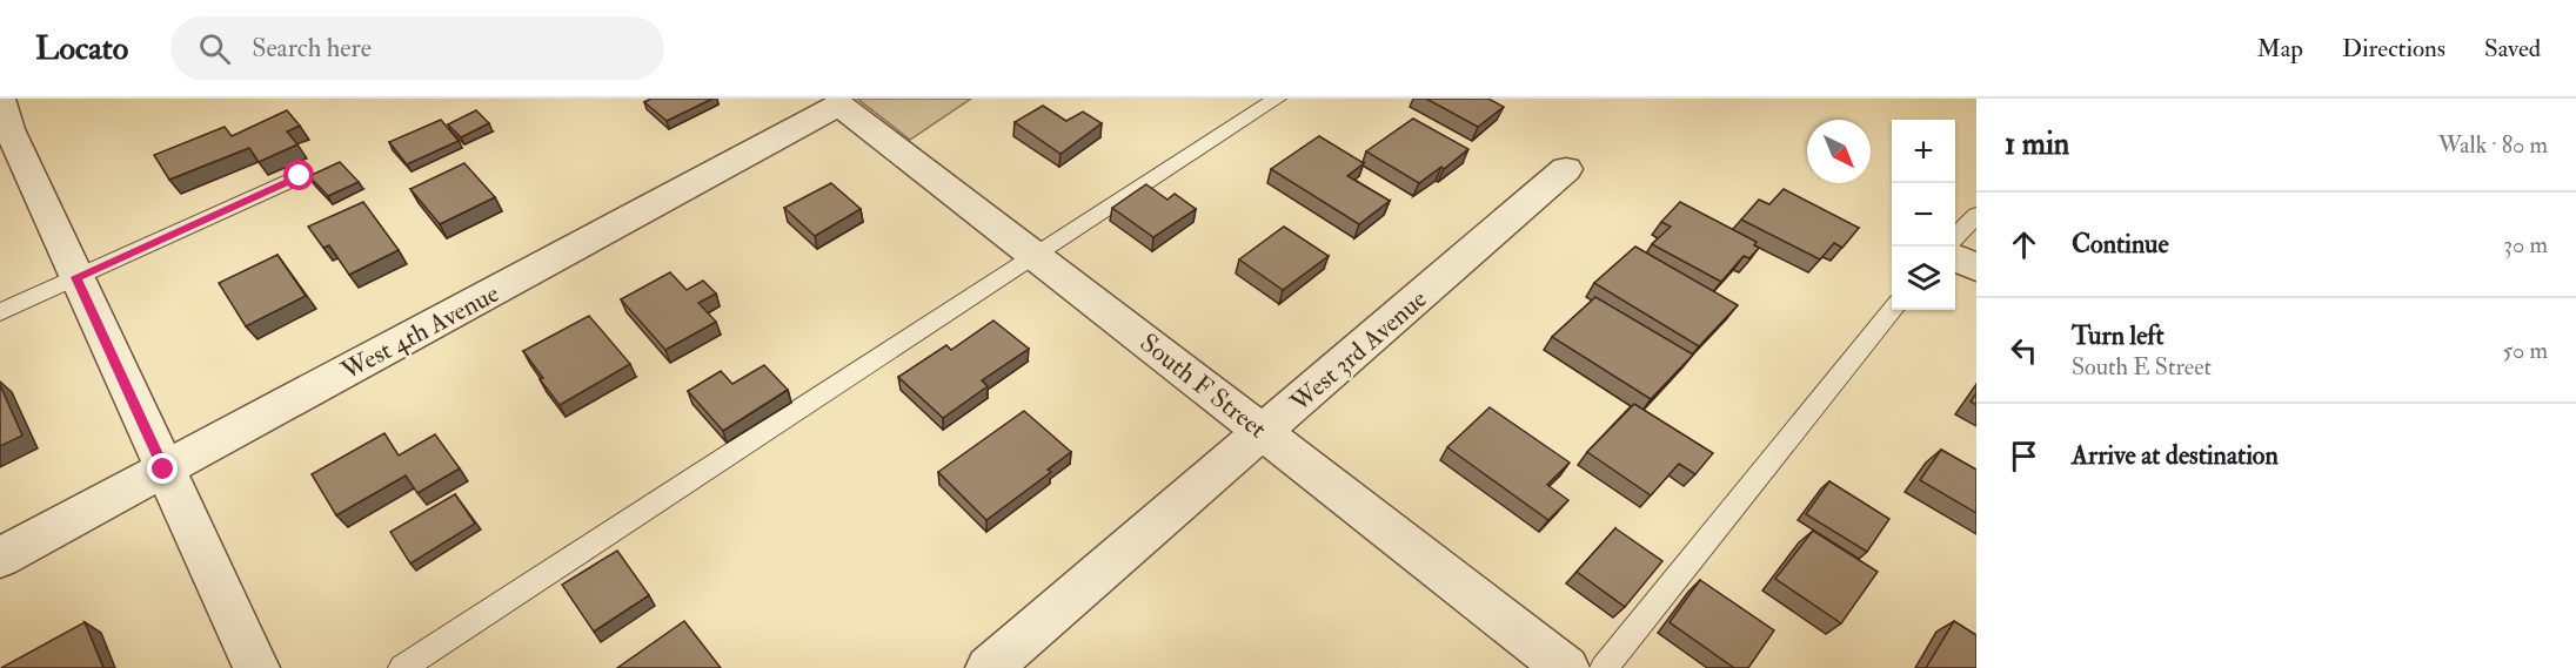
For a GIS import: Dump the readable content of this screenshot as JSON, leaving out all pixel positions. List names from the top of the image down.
{
  "streets": {
    "street": ["West 4th Avenue", "West 3rd Avenue", "South F Street"]
  },
  "crossings": [
    ["West 4th Avenue", "South F Street"],
    ["West 3rd Avenue", "South F Street"]
  ],
  "north": "bottom right",
  "page": {
    "header": "Locato",
    "search": "Search here",
    "nav": ["Map", "Directions", "Saved"],
    "heading": ["1 min", "Walk · 80 m"],
    "map_buttons": ["+", "−"],
    "list": [
      ["Continue", "30 m"],
      ["Turn left", "South E Street", "50 m"],
      "Arrive at destination"
    ]
  }
}
